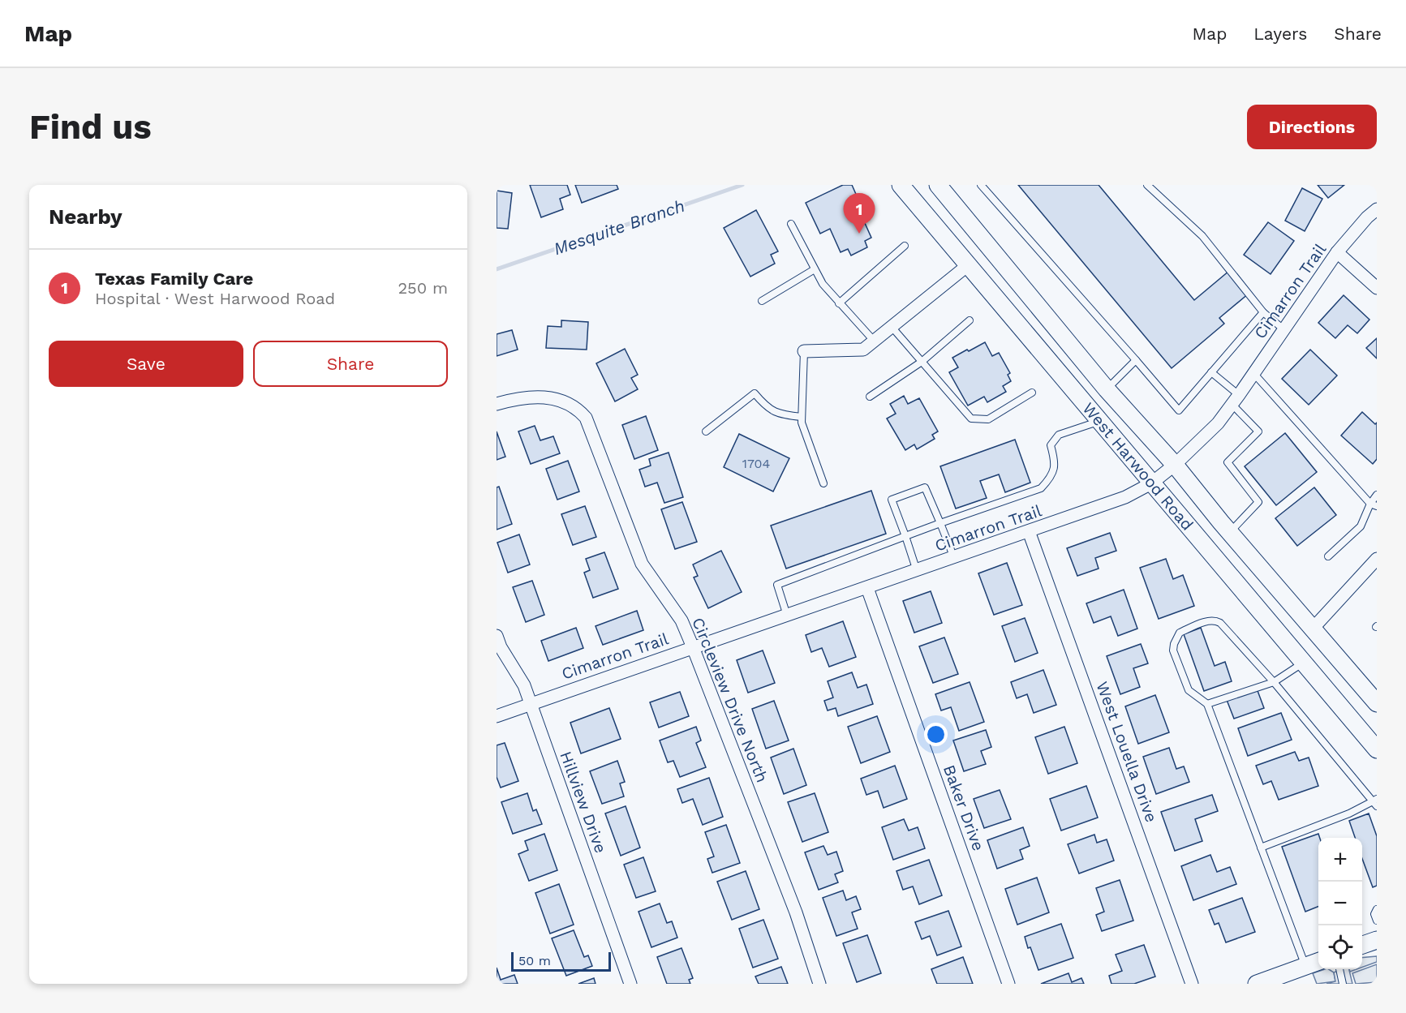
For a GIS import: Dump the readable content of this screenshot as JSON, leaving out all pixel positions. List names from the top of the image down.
{
  "streets": {
    "main road": ["West Harwood Road"],
    "street": [
      "Cimarron Trail",
      "Circleview Drive North",
      "West Louella Drive",
      "Hillview Drive",
      "Baker Drive"
    ]
  },
  "crossings": [
    ["Cimarron Trail", "West Harwood Road"],
    ["Cimarron Trail", "Circleview Drive North"],
    ["Cimarron Trail", "West Louella Drive"],
    ["Cimarron Trail", "Hillview Drive"],
    ["Cimarron Trail", "Baker Drive"]
  ],
  "water": ["Mesquite Branch"],
  "house_numbers": ["1704"],
  "scale_bar": "50 m",
  "page": {
    "header": "Map",
    "nav": ["Map", "Layers", "Share"],
    "buttons": [
      "Directions",
      ["Save", "Share"]
    ],
    "title": "Find us",
    "heading": "Nearby",
    "pins": "1",
    "list": [
      {
        "mark": "1",
        "name": "Texas Family Care",
        "note": "Hospital · West Harwood Road",
        "value": "250 m"
      }
    ],
    "map_buttons": ["+", "−"],
    "scale": "50 m"
  }
}
